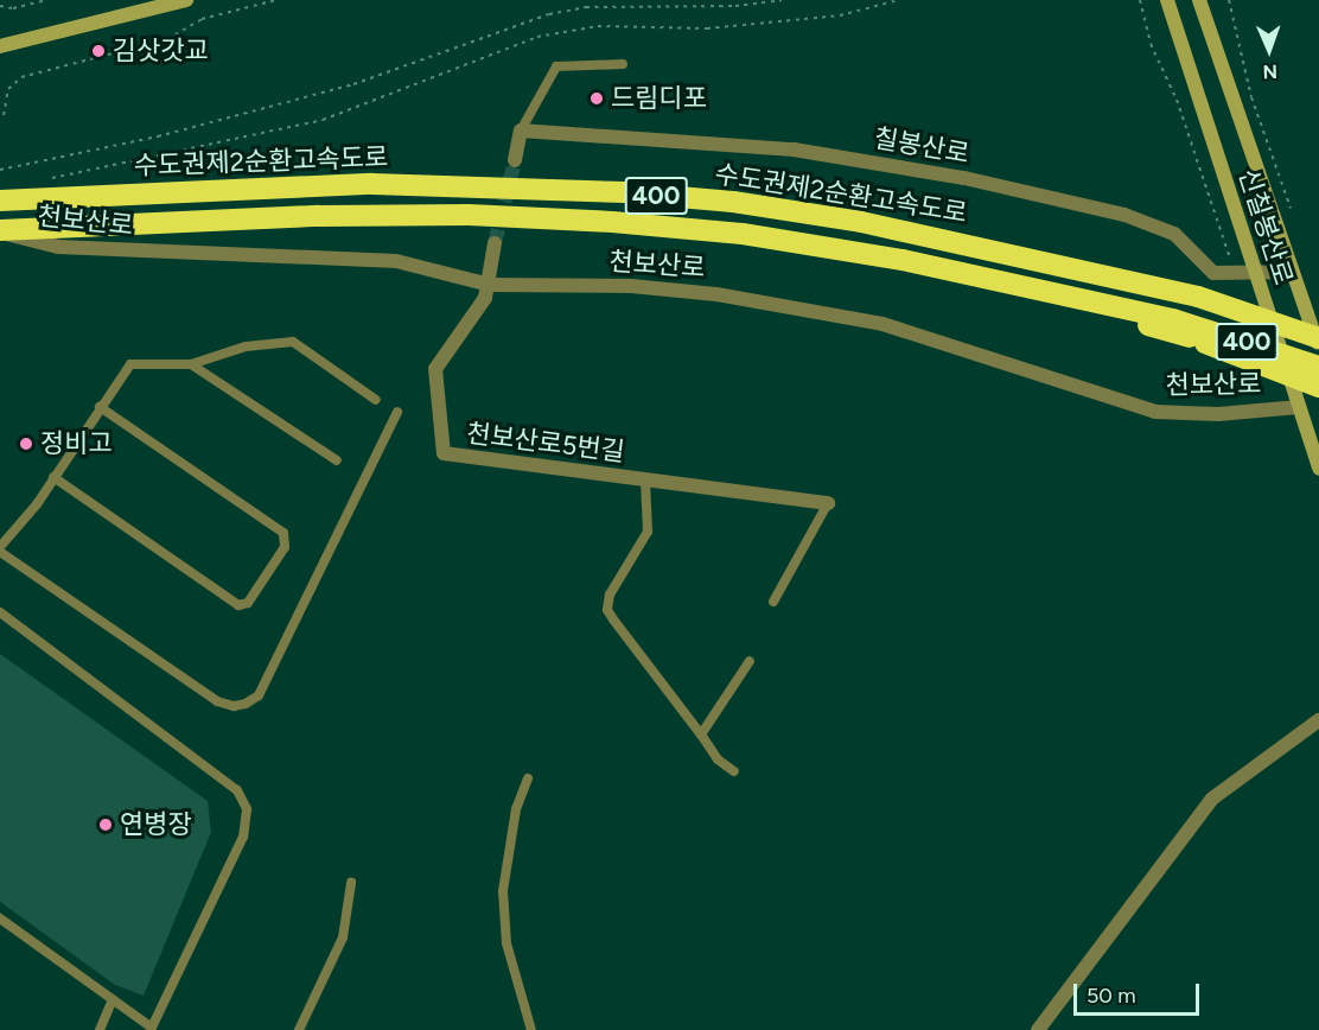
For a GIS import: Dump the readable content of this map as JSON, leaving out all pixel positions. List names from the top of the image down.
{
  "streets": {
    "highway": ["수도권제2순환고속도로", "400"],
    "street": [
      "칠봉산로",
      "천보산로",
      "신칠봉산로",
      "천보산로5번길"
    ]
  },
  "crossings": [
    ["칠봉산로", "신칠봉산로"],
    ["수도권제2순환고속도로", "천보산로"],
    ["수도권제2순환고속도로", "신칠봉산로"],
    ["천보산로", "신칠봉산로"],
    ["천보산로", "천보산로5번길"]
  ],
  "places": [
    "김삿갓교",
    "드림디포",
    "정비고",
    "연병장"
  ],
  "scale_bar": "50 m",
  "north": "bottom"
}
